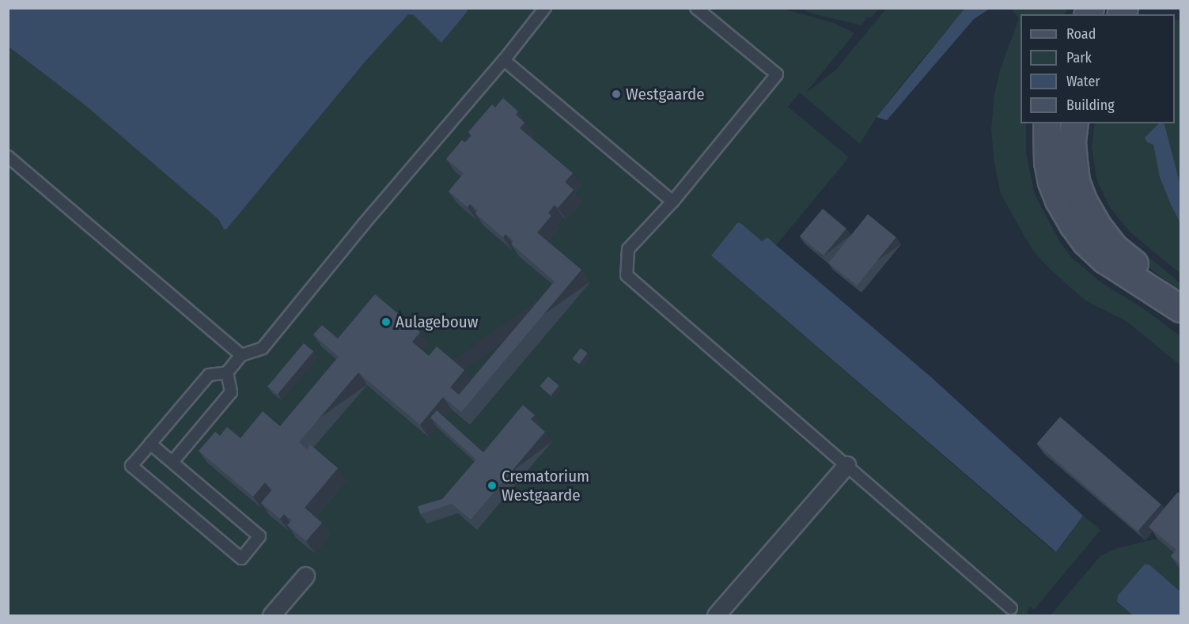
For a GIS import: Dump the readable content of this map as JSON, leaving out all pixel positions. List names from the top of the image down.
{
  "places": ["Westgaarde", "Aulagebouw", "Crematorium Westgaarde"],
  "legend": [
    "Road",
    "Park",
    "Water",
    "Building"
  ]
}
